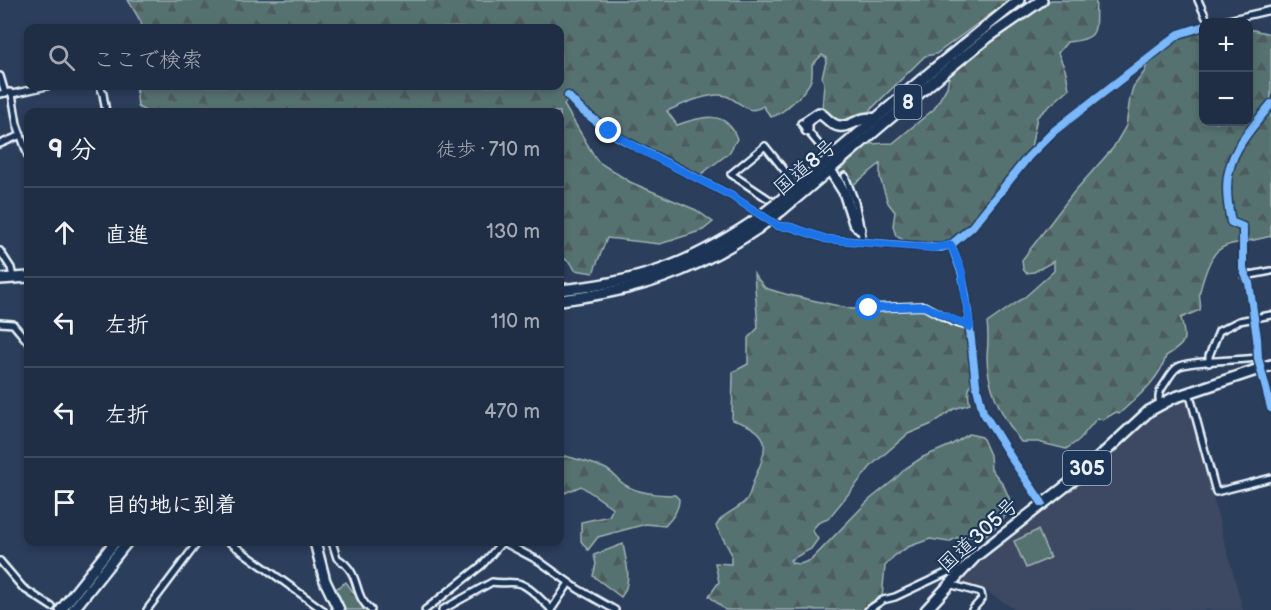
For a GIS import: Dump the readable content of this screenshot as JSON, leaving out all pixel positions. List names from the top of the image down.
{
  "streets": {
    "highway": [
      "8",
      "国道8号",
      "305",
      "国道305号"
    ]
  },
  "page": {
    "map_buttons": ["+", "−"],
    "search": "ここで検索",
    "heading": ["9 分", "徒歩 · 710 m"],
    "list": [
      ["直進", "130 m"],
      ["左折", "110 m"],
      ["左折", "470 m"],
      "目的地に到着"
    ]
  }
}
